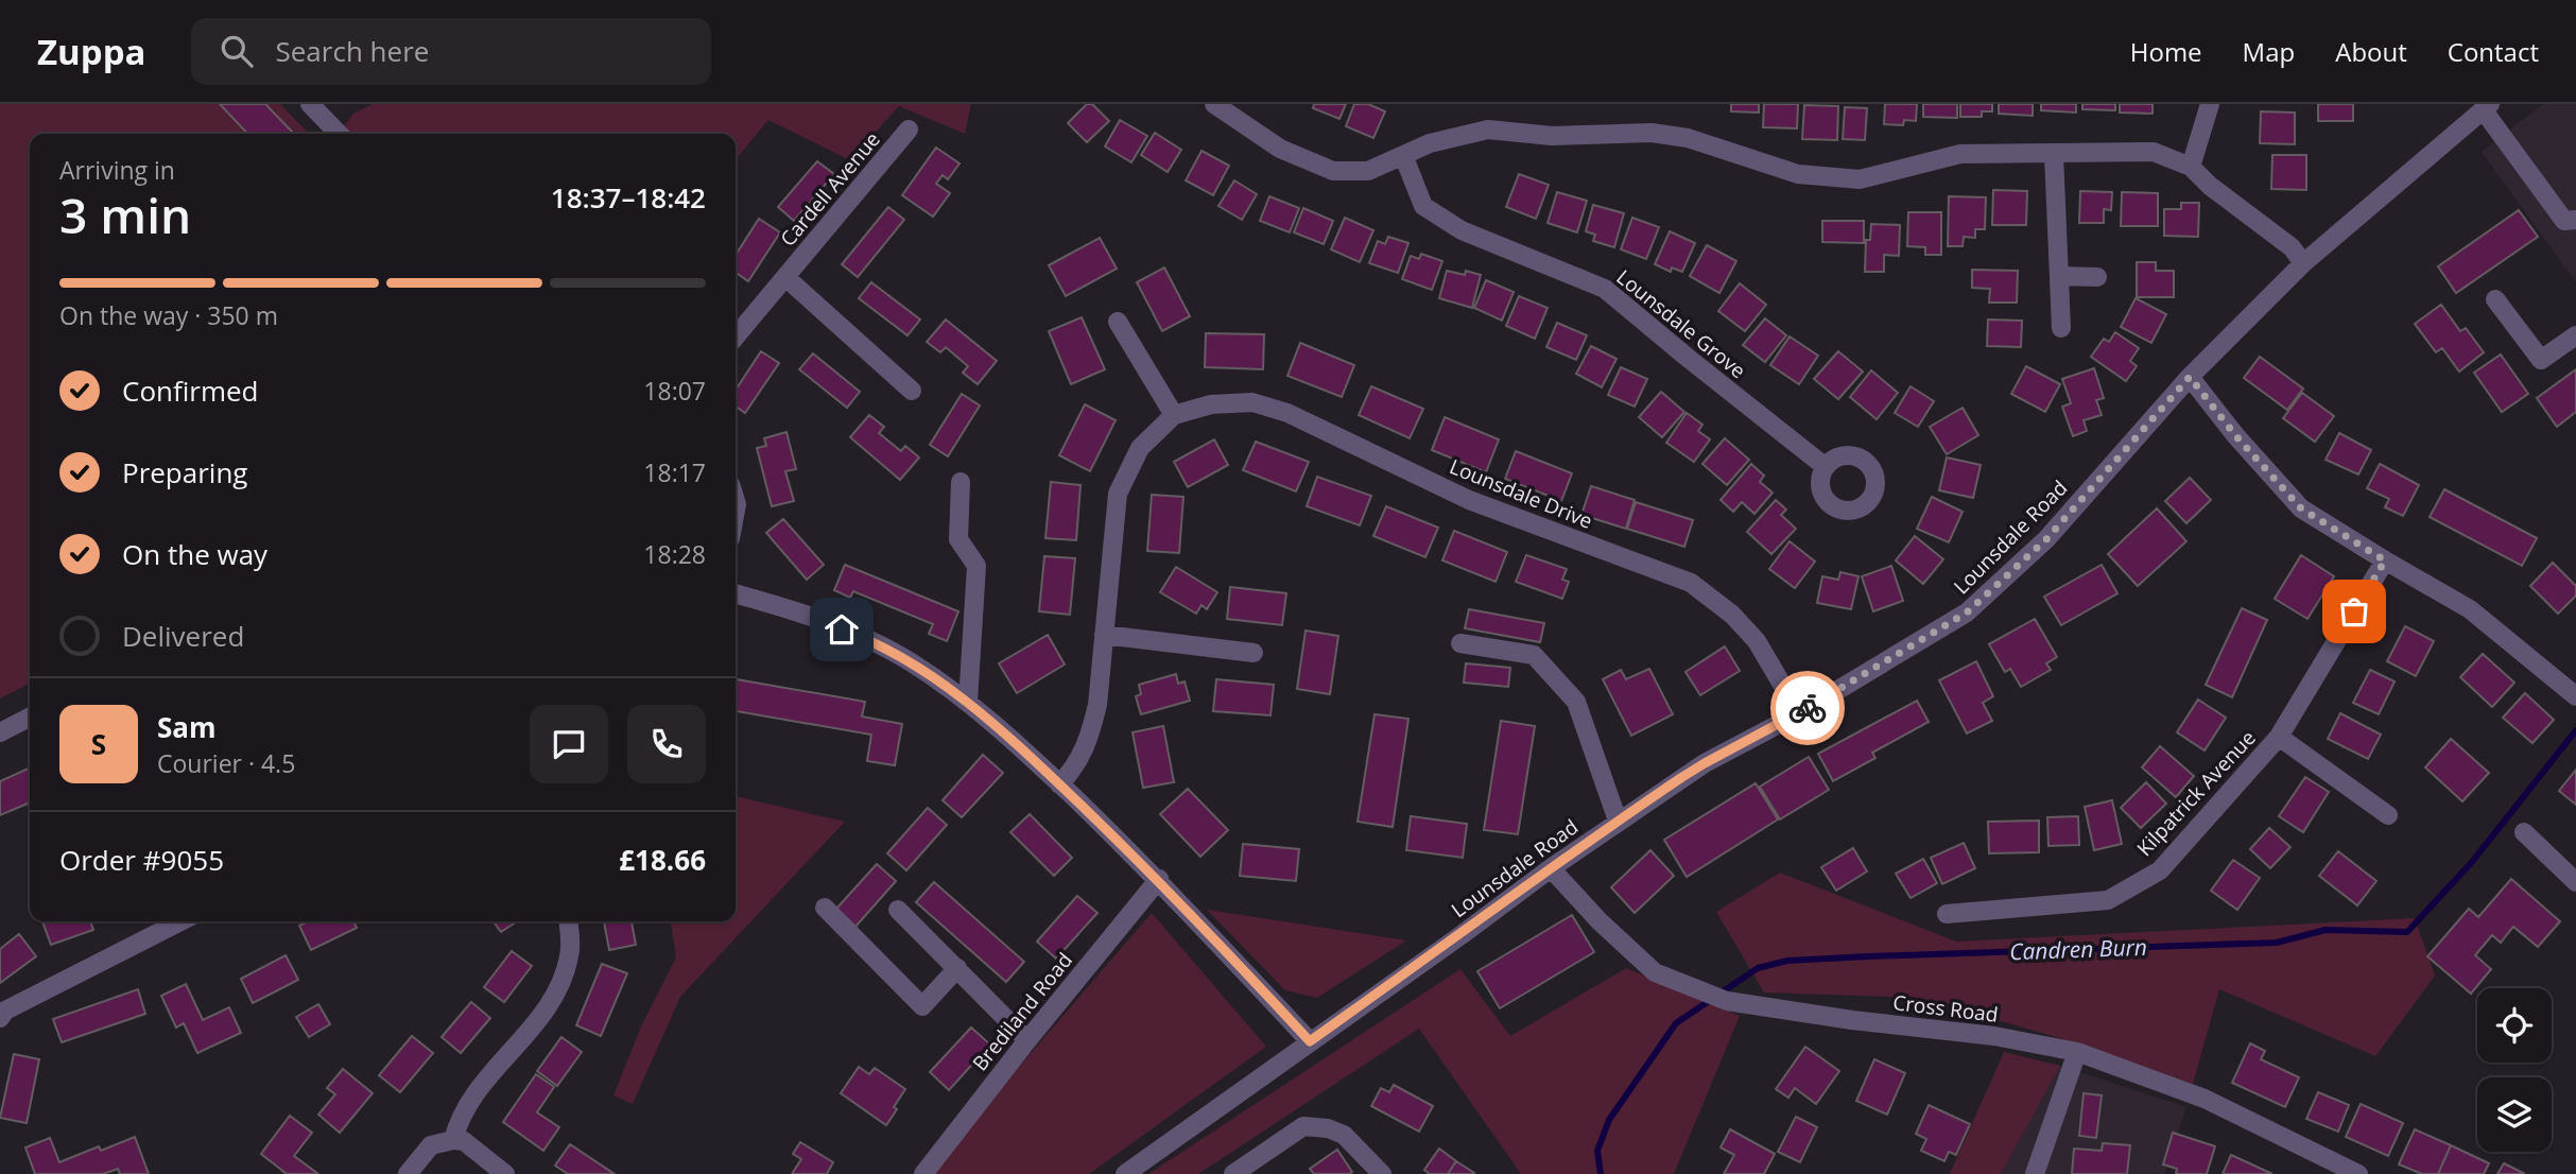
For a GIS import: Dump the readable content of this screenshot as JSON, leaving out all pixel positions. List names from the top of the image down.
{
  "streets": {
    "street": [
      "Cardell Avenue",
      "Lounsdale Grove",
      "Lounsdale Drive",
      "Lounsdale Road",
      "Kilpatrick Avenue",
      "Cross Road",
      "Brediland Road"
    ]
  },
  "crossings": [
    ["Lounsdale Drive", "Lounsdale Road"],
    ["Lounsdale Road", "Cross Road"]
  ],
  "water": ["Candren Burn"],
  "page": {
    "header": "Zuppa",
    "search": "Search here",
    "nav": [
      "Home",
      "Map",
      "About",
      "Contact"
    ],
    "heading": ["3 min", "Arriving in", "18:37–18:42"],
    "panel": [
      "Sam",
      "Courier · 4.5",
      "Order #9055",
      "£18.66"
    ],
    "bar": "On the way · 350 m",
    "list": [
      ["Confirmed", "18:07"],
      ["Preparing", "18:17"],
      ["On the way", "18:28"],
      "Delivered"
    ],
    "round": "S"
  }
}
